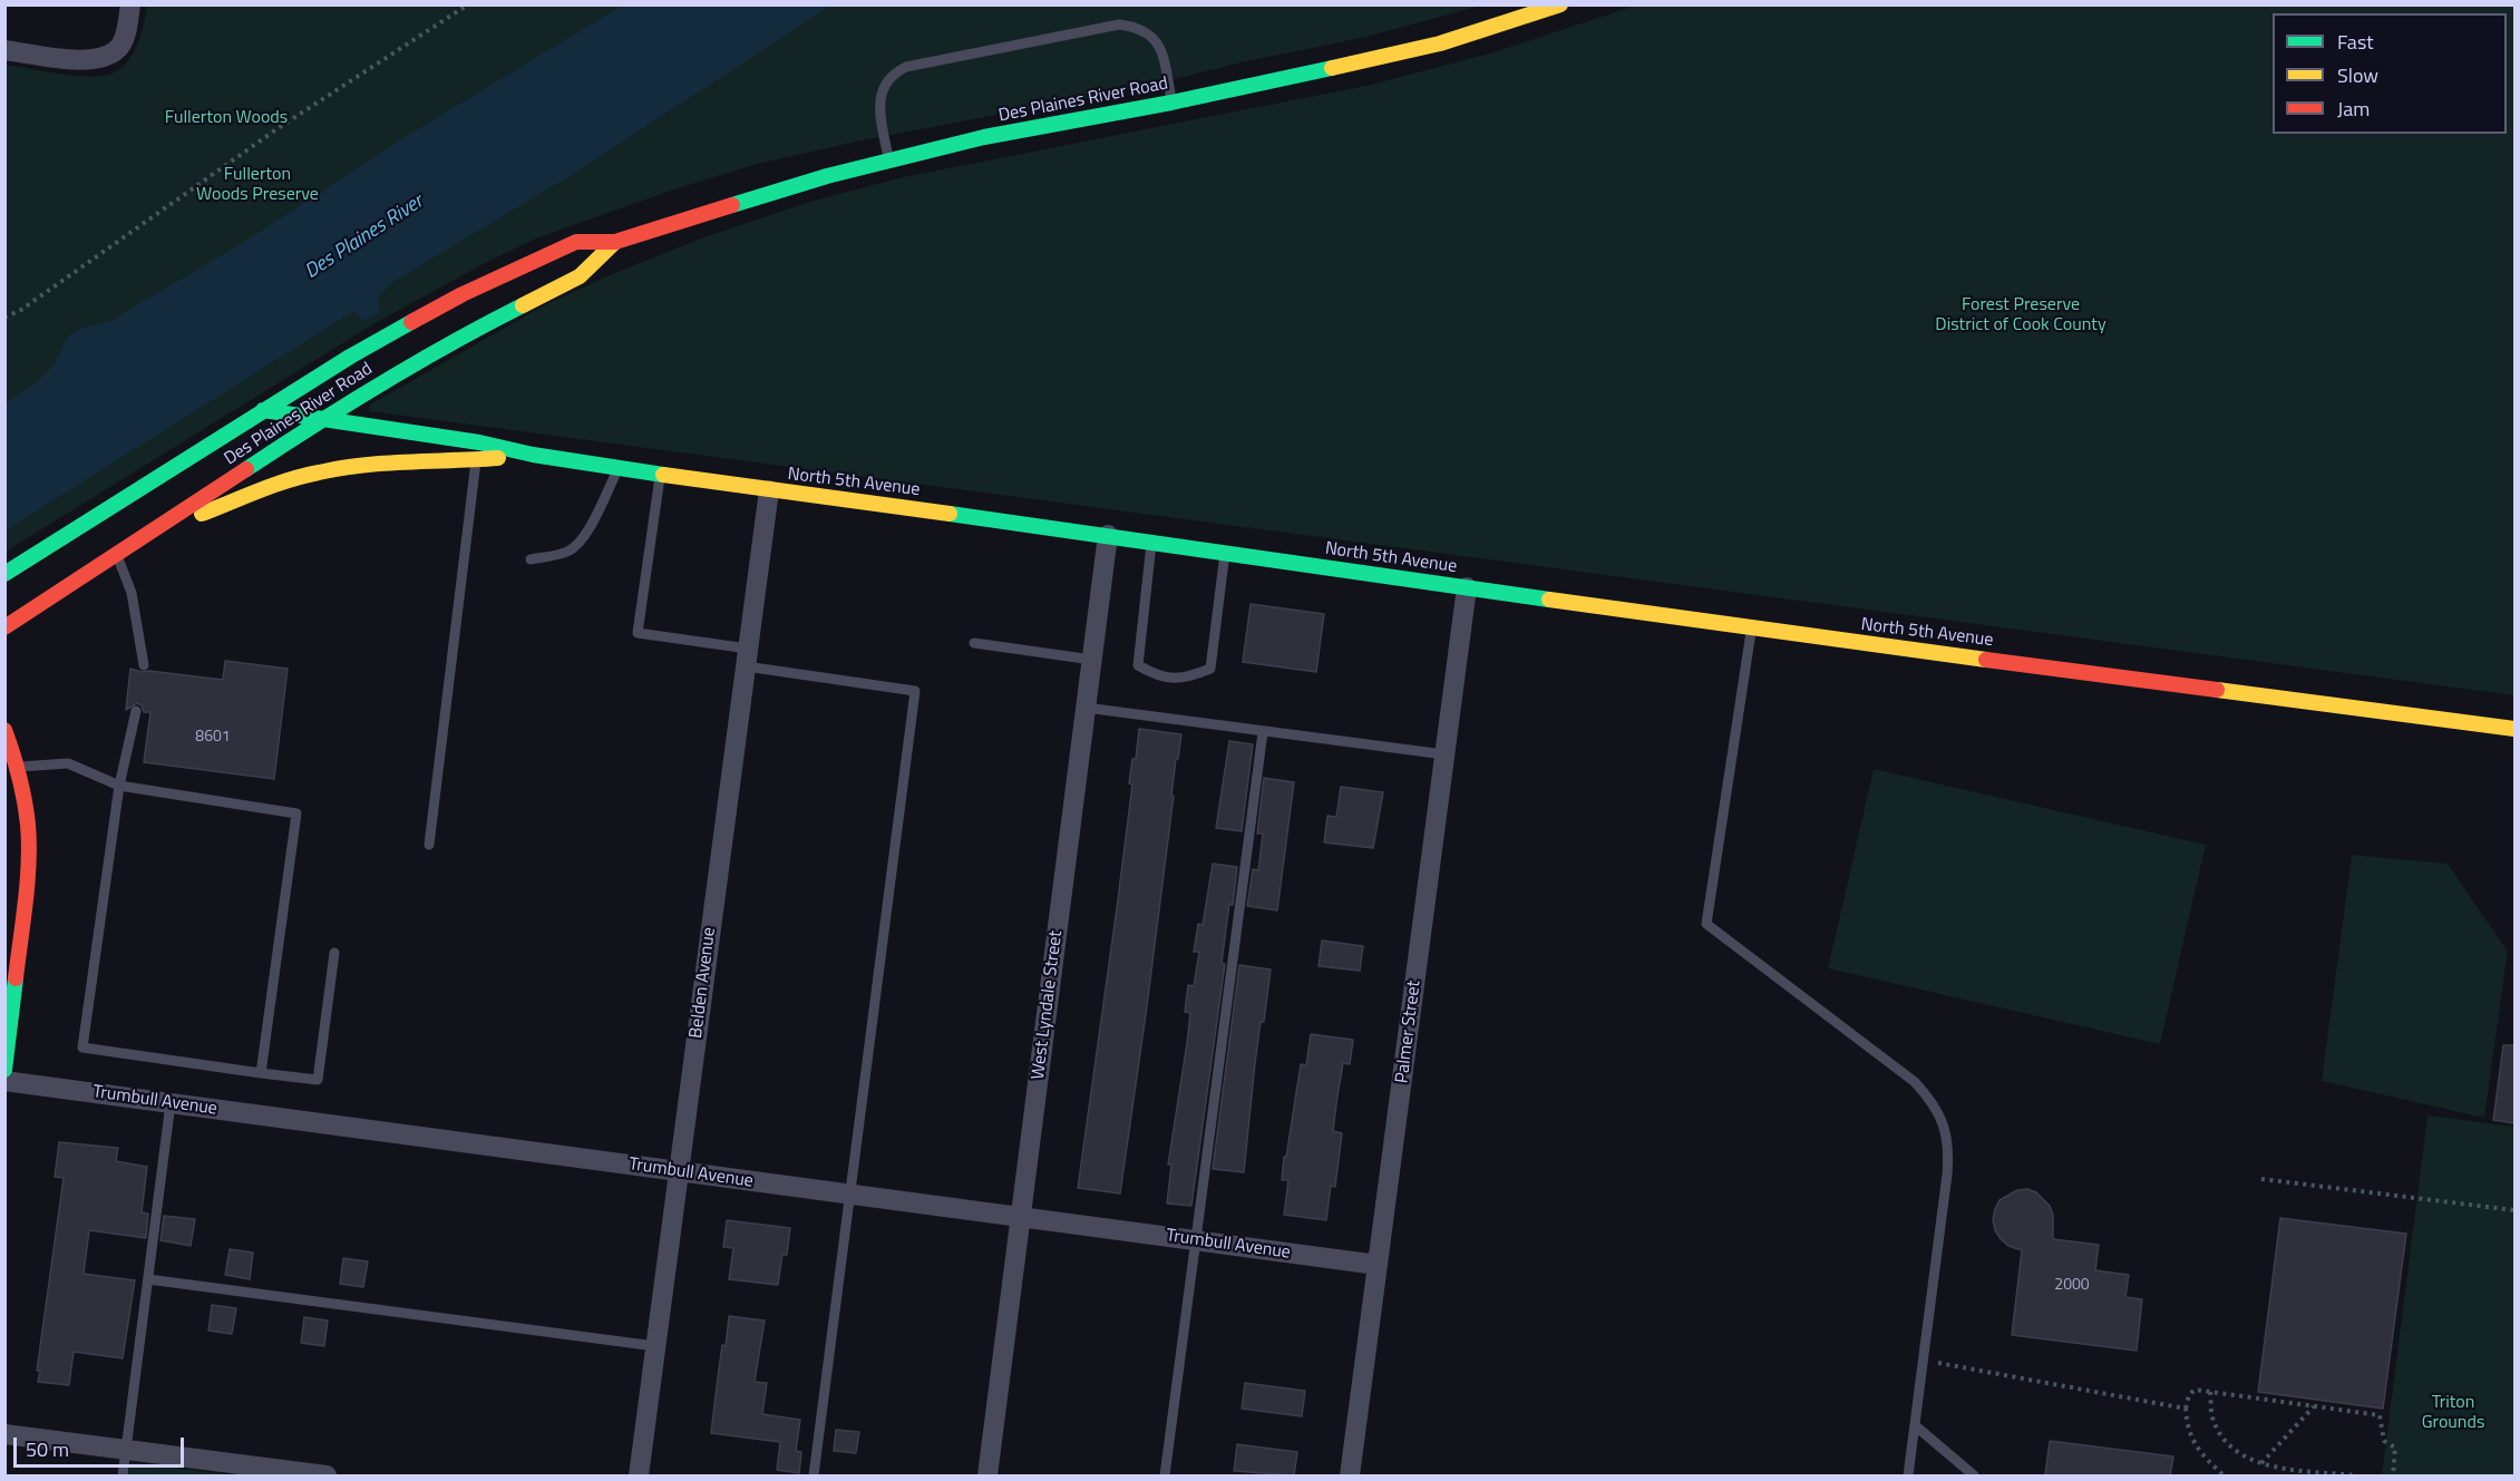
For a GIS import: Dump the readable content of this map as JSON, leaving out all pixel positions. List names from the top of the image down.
{
  "streets": {
    "main road": ["Des Plaines River Road", "North 5th Avenue"],
    "street": [
      "Belden Avenue",
      "West Lyndale Street",
      "Palmer Street",
      "Trumbull Avenue"
    ]
  },
  "crossings": [
    ["Des Plaines River Road", "North 5th Avenue"],
    ["North 5th Avenue", "Belden Avenue"],
    ["North 5th Avenue", "West Lyndale Street"],
    ["North 5th Avenue", "Palmer Street"],
    ["Belden Avenue", "Trumbull Avenue"],
    ["West Lyndale Street", "Trumbull Avenue"],
    ["Palmer Street", "Trumbull Avenue"]
  ],
  "water": ["Des Plaines River"],
  "parks": [
    "Fullerton Woods",
    "Fullerton Woods Preserve",
    "Forest Preserve District of Cook County",
    "Triton Grounds"
  ],
  "house_numbers": ["8601", "2000"],
  "legend": ["Fast", "Slow", "Jam"],
  "scale_bar": "50 m"
}
